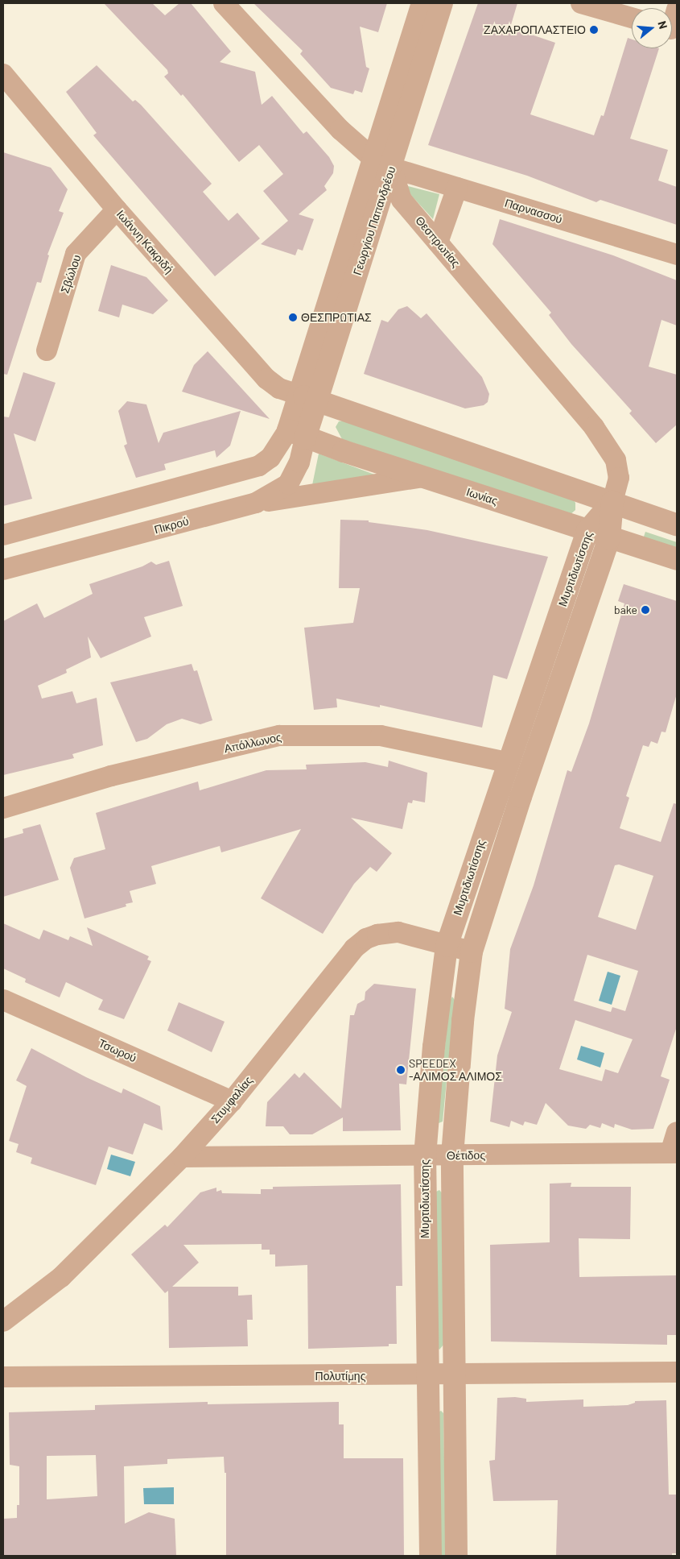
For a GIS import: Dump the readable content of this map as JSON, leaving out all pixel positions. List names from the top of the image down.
{
  "streets": {
    "street": [
      "Παρνασσού",
      "Γεωργίου Παπανδρέου",
      "Ιωάννη Κακριδή",
      "Θεσπρωτίας",
      "Σβώλου",
      "Ιωνίας",
      "Πικρού",
      "Μυρτιδιωτίσσης",
      "Απόλλωνος",
      "Τσωρού",
      "Στυμφαλίας",
      "Θέτιδος",
      "Πολυτίμης"
    ]
  },
  "crossings": [
    ["Παρνασσού", "Γεωργίου Παπανδρέου"],
    ["Παρνασσού", "Θεσπρωτίας"],
    ["Γεωργίου Παπανδρέου", "Ιωάννη Κακριδή"],
    ["Γεωργίου Παπανδρέου", "Θεσπρωτίας"],
    ["Γεωργίου Παπανδρέου", "Ιωνίας"],
    ["Γεωργίου Παπανδρέου", "Πικρού"],
    ["Ιωάννη Κακριδή", "Σβώλου"],
    ["Θεσπρωτίας", "Μυρτιδιωτίσσης"],
    ["Ιωνίας", "Πικρού"],
    ["Ιωνίας", "Μυρτιδιωτίσσης"],
    ["Μυρτιδιωτίσσης", "Απόλλωνος"],
    ["Μυρτιδιωτίσσης", "Στυμφαλίας"],
    ["Μυρτιδιωτίσσης", "Θέτιδος"],
    ["Μυρτιδιωτίσσης", "Πολυτίμης"],
    ["Τσωρού", "Στυμφαλίας"],
    ["Στυμφαλίας", "Θέτιδος"]
  ],
  "places": [
    "ΖΑΧΑΡΟΠΛΑΣΤΕΙΟ",
    "ΘΕΣΠΡΩΤΙΑΣ",
    "bake",
    "SPEEDEX -ΑΛΙΜΟΣ ΑΛΙΜΟΣ"
  ],
  "north": "right"
}
